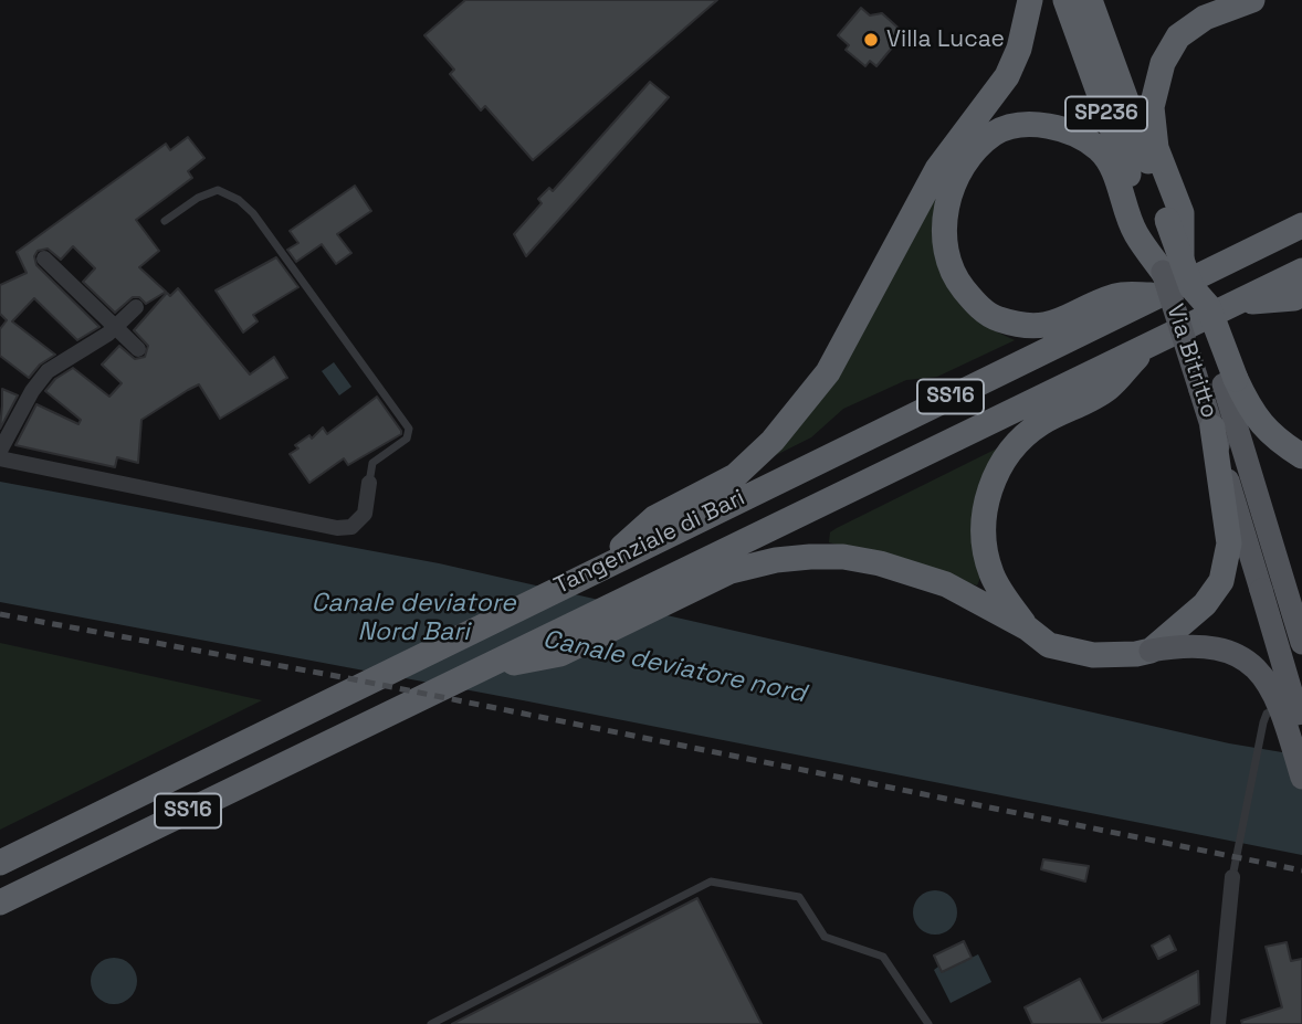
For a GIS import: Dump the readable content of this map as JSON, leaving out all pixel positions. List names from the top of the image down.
{
  "streets": {
    "highway": [
      "SP236",
      "Via Bitritto",
      "SS16",
      "Tangenziale di Bari"
    ]
  },
  "crossings": [
    ["Via Bitritto", "Tangenziale di Bari"],
    ["SS16", "Tangenziale di Bari"]
  ],
  "water": ["Canale deviatore Nord Bari", "Canale deviatore nord"],
  "places": ["Villa Lucae"]
}
